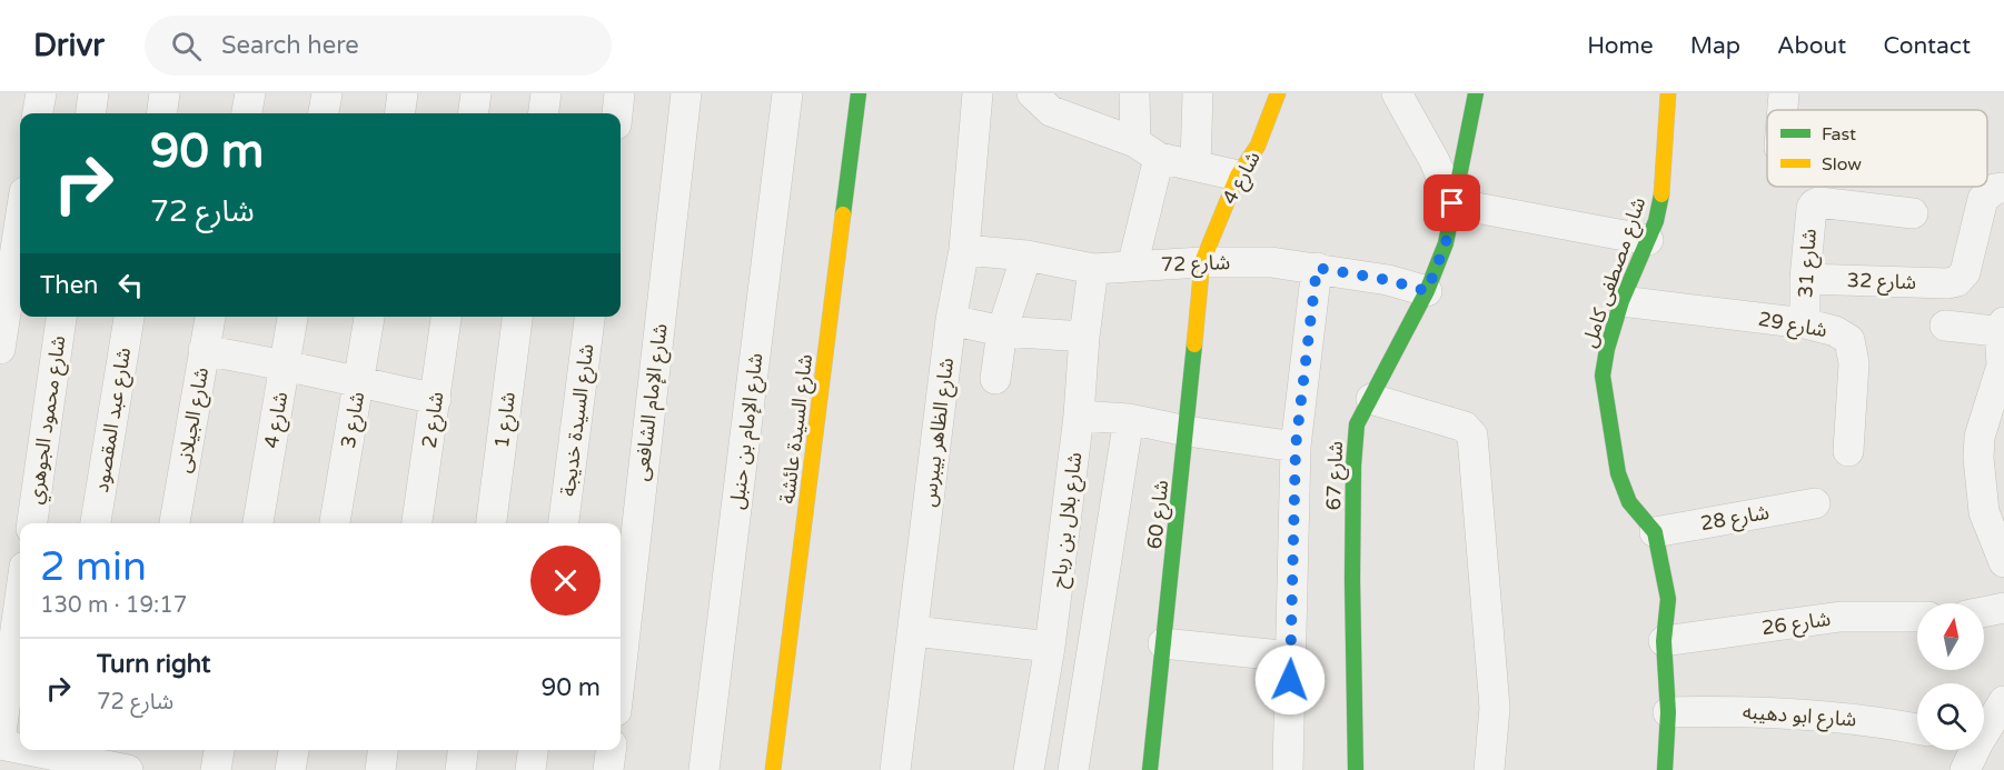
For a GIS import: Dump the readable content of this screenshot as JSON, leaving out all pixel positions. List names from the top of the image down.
{
  "streets": {
    "street": [
      "شارع 4",
      "شارع 72",
      "شارع 31",
      "شارع مصطفى كامل",
      "شارع 32",
      "شارع 29",
      "شارع الإمام الشافعى",
      "شارع محمود الجوهري",
      "شارع عبد المقصود",
      "شارع الجيلانى",
      "شارع 3",
      "شارع 2",
      "شارع 1",
      "شارع السيدة خديجة",
      "شارع السيدة عائشة",
      "شارع الإمام بن حنبل",
      "شارع الظاهر بيبرس",
      "شارع 67",
      "شارع 60",
      "شارع 28",
      "شارع بلال بن رباح",
      "شارع 26",
      "شارع ابو دهيبه"
    ]
  },
  "crossings": [
    ["شارع 4", "شارع 72"],
    ["شارع 4", "شارع 60"],
    ["شارع 72", "شارع الظاهر بيبرس"],
    ["شارع 72", "شارع 67"],
    ["شارع 72", "شارع 60"],
    ["شارع 72", "شارع بلال بن رباح"],
    ["شارع 31", "شارع 32"],
    ["شارع 31", "شارع 29"],
    ["شارع مصطفى كامل", "شارع 29"],
    ["شارع مصطفى كامل", "شارع 28"],
    ["شارع مصطفى كامل", "شارع 26"],
    ["شارع مصطفى كامل", "شارع ابو دهيبه"]
  ],
  "legend": ["Fast", "Slow"],
  "north": "top",
  "page": {
    "header": "Drivr",
    "search": "Search here",
    "nav": [
      "Home",
      "Map",
      "About",
      "Contact"
    ],
    "turn": ["90 m", "شارع 72"],
    "then": "Then",
    "heading": ["2 min", "130 m · 19:17"],
    "list": [
      {
        "name": "Turn right",
        "note": "شارع 72",
        "value": "90 m"
      }
    ]
  }
}
